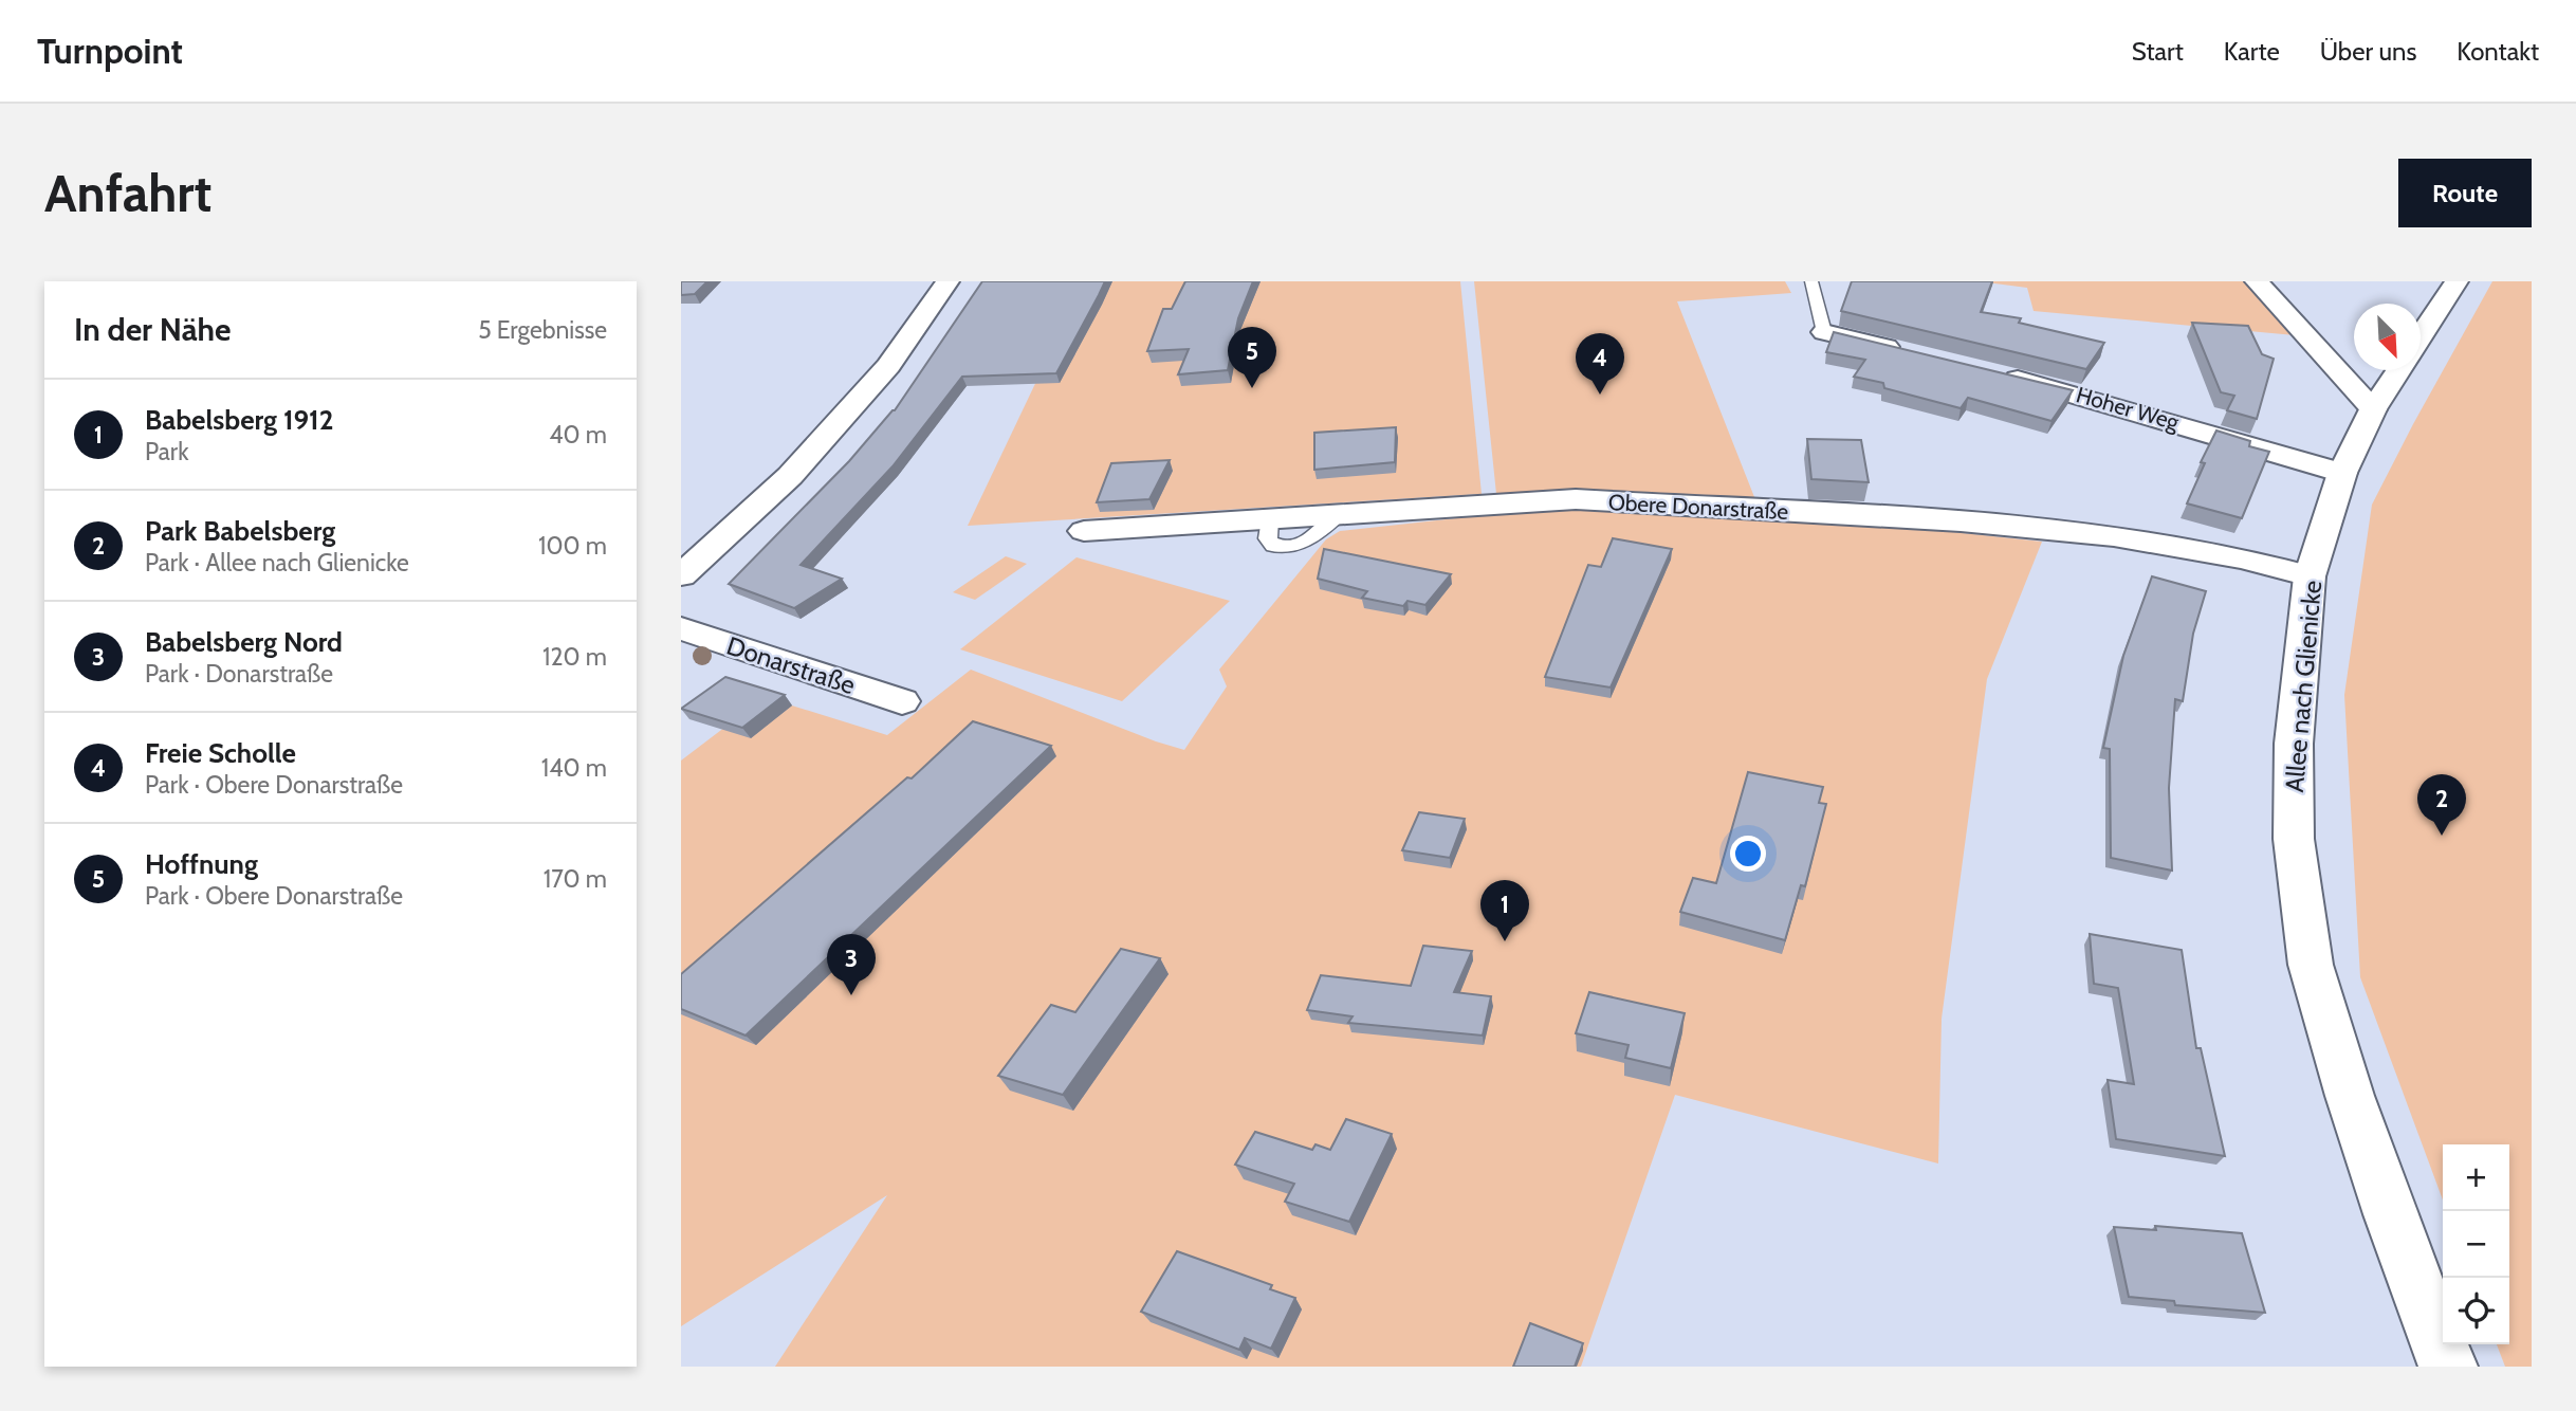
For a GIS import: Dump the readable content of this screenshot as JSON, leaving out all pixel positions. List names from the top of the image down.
{
  "streets": {
    "street": [
      "Hoher Weg",
      "Obere Donarstraße",
      "Donarstraße",
      "Allee nach Glienicke"
    ]
  },
  "crossings": [
    ["Hoher Weg", "Allee nach Glienicke"],
    ["Obere Donarstraße", "Allee nach Glienicke"]
  ],
  "north": "bottom right",
  "page": {
    "header": "Turnpoint",
    "nav": [
      "Start",
      "Karte",
      "Über uns",
      "Kontakt"
    ],
    "buttons": "Route",
    "title": "Anfahrt",
    "heading": ["In der Nähe", "5 Ergebnisse"],
    "pins": [
      "5",
      "4",
      "2",
      "1",
      "3"
    ],
    "list": [
      {
        "mark": "1",
        "name": "Babelsberg 1912",
        "note": "Park",
        "value": "40 m"
      },
      {
        "mark": "2",
        "name": "Park Babelsberg",
        "note": "Park · Allee nach Glienicke",
        "value": "100 m"
      },
      {
        "mark": "3",
        "name": "Babelsberg Nord",
        "note": "Park · Donarstraße",
        "value": "120 m"
      },
      {
        "mark": "4",
        "name": "Freie Scholle",
        "note": "Park · Obere Donarstraße",
        "value": "140 m"
      },
      {
        "mark": "5",
        "name": "Hoffnung",
        "note": "Park · Obere Donarstraße",
        "value": "170 m"
      }
    ],
    "map_buttons": ["+", "−"]
  }
}
